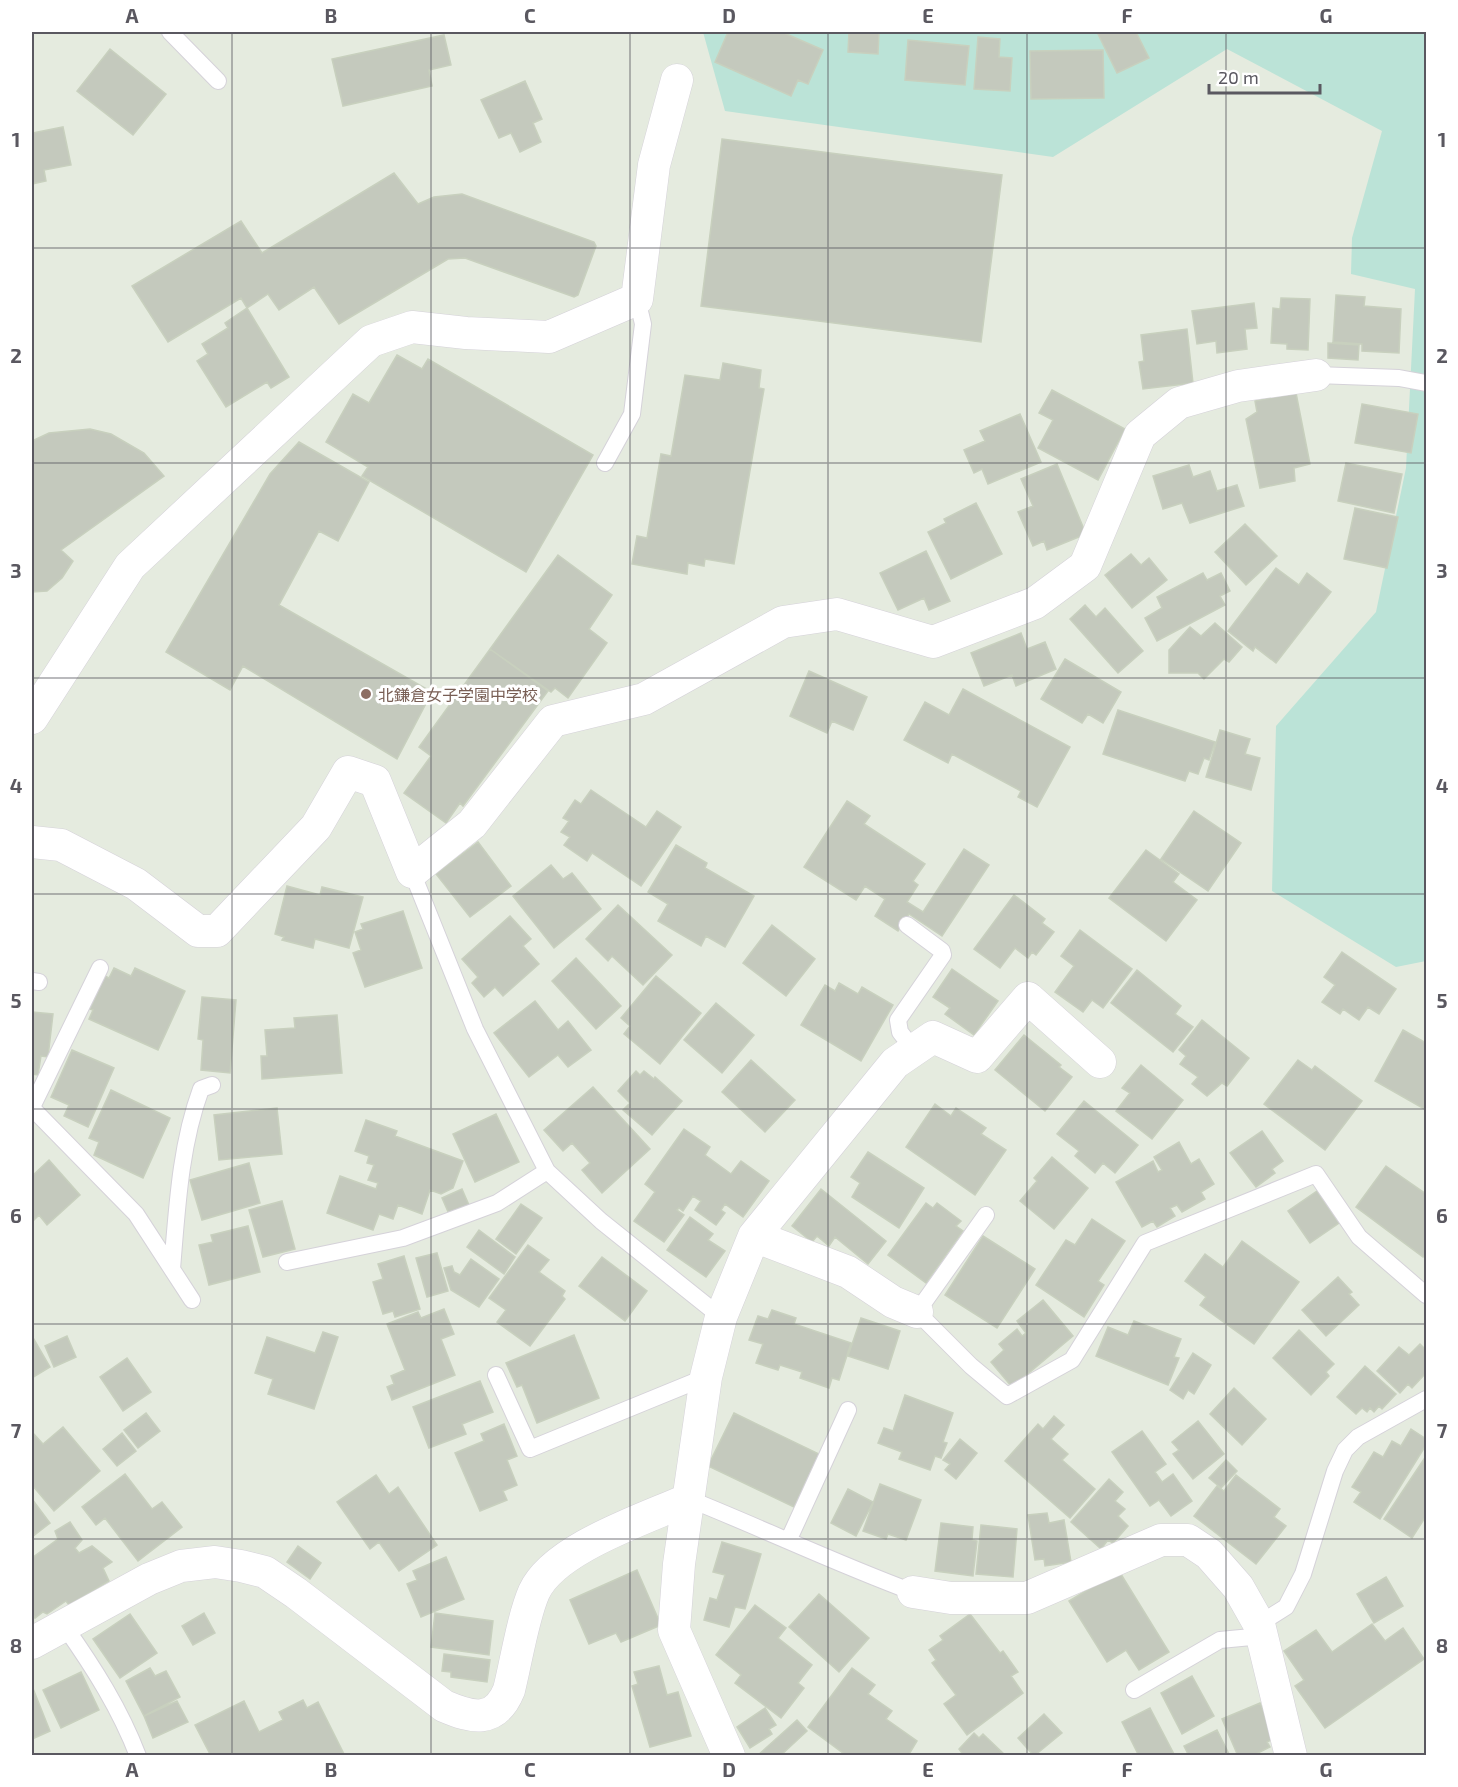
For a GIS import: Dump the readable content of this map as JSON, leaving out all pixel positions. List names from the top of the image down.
{
  "places": ["北鎌倉女子学園中学校"],
  "scale_bar": "20 m",
  "grid": {
    "columns": [
      "A",
      "B",
      "C",
      "D",
      "E",
      "F",
      "G"
    ],
    "rows": [
      "1",
      "2",
      "3",
      "4",
      "5",
      "6",
      "7",
      "8"
    ]
  }
}
